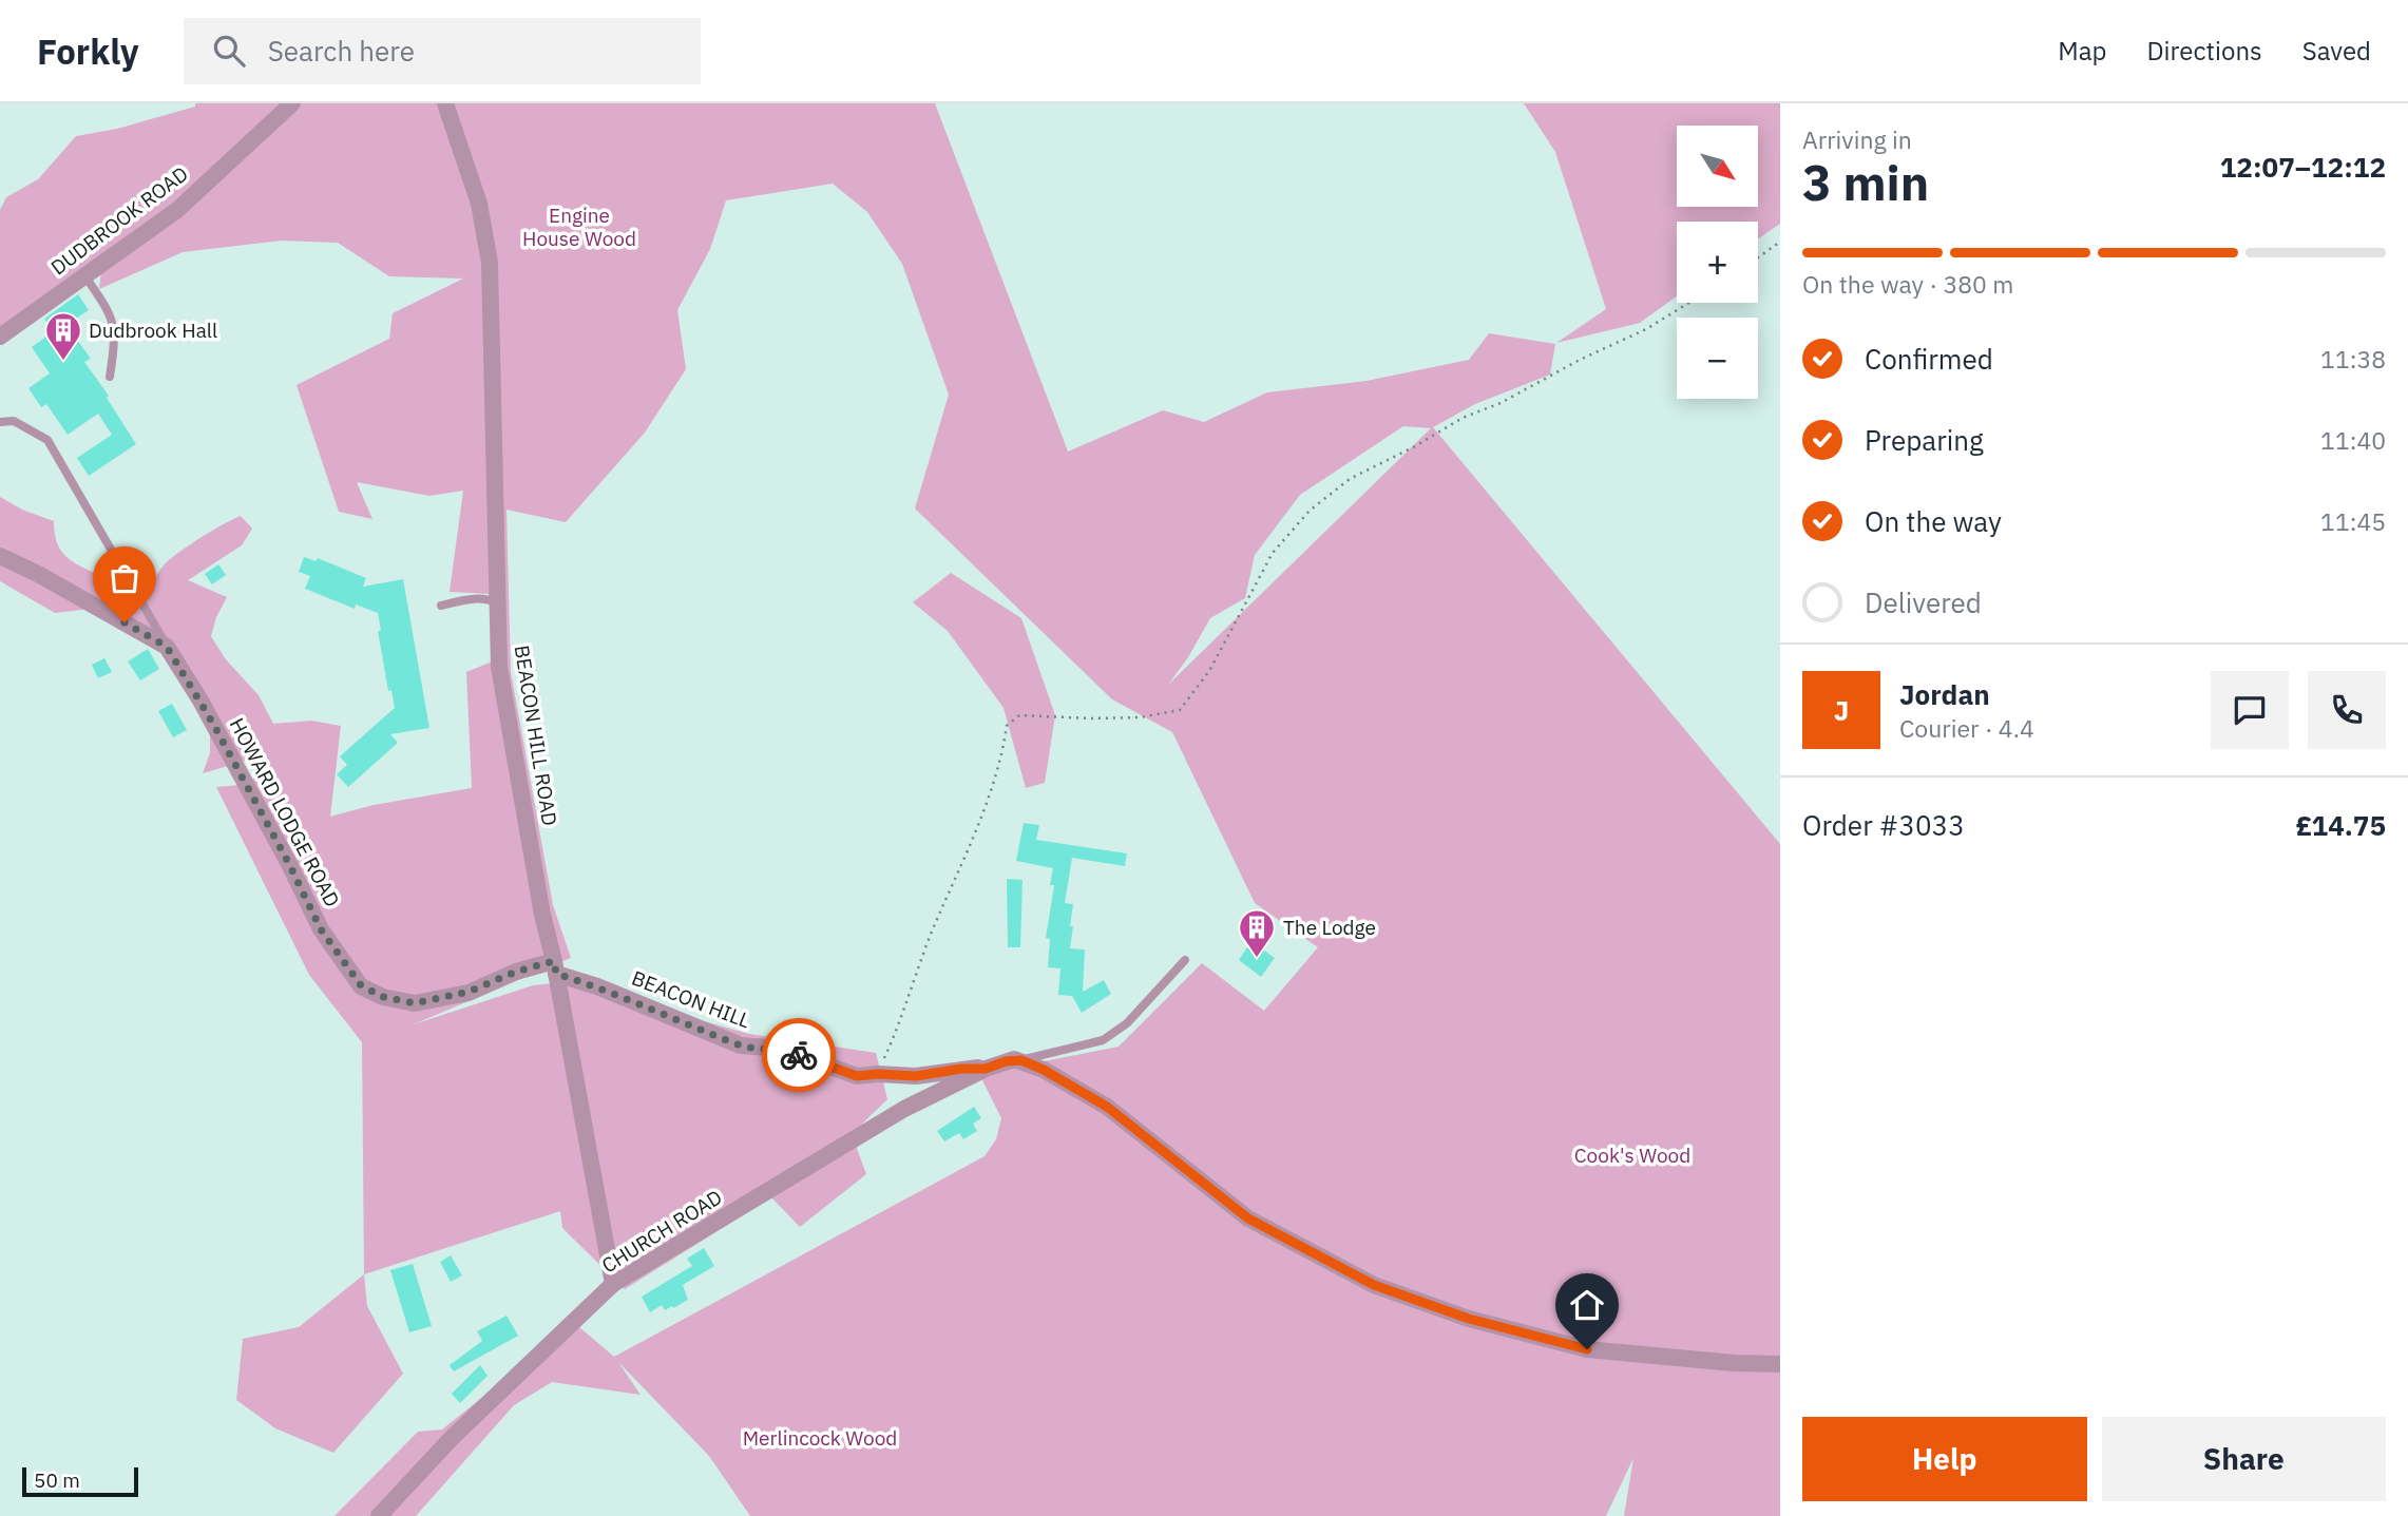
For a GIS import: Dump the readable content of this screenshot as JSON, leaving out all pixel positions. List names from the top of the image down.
{
  "streets": {
    "street": [
      "DUDBROOK ROAD",
      "BEACON HILL ROAD",
      "HOWARD LODGE ROAD",
      "BEACON HILL",
      "CHURCH ROAD"
    ]
  },
  "crossings": [
    ["BEACON HILL ROAD", "HOWARD LODGE ROAD"],
    ["BEACON HILL ROAD", "BEACON HILL"],
    ["BEACON HILL ROAD", "CHURCH ROAD"],
    ["HOWARD LODGE ROAD", "BEACON HILL"],
    ["BEACON HILL", "CHURCH ROAD"]
  ],
  "parks": ["Engine House Wood", "Cook's Wood", "Merlincock Wood"],
  "places": {
    "building": ["Dudbrook Hall", "The Lodge"]
  },
  "scale_bar": "50 m",
  "north": "bottom right",
  "page": {
    "header": "Forkly",
    "search": "Search here",
    "nav": ["Map", "Directions", "Saved"],
    "heading": ["3 min", "Arriving in", "12:07–12:12"],
    "panel": [
      "Jordan",
      "Courier · 4.4",
      "Order #3033",
      "£14.75"
    ],
    "map_buttons": ["+", "−"],
    "bar": "On the way · 380 m",
    "list": [
      ["Confirmed", "11:38"],
      ["Preparing", "11:40"],
      ["On the way", "11:45"],
      "Delivered"
    ],
    "round": "J",
    "buttons": ["Help", "Share"],
    "scale": "50 m"
  }
}
